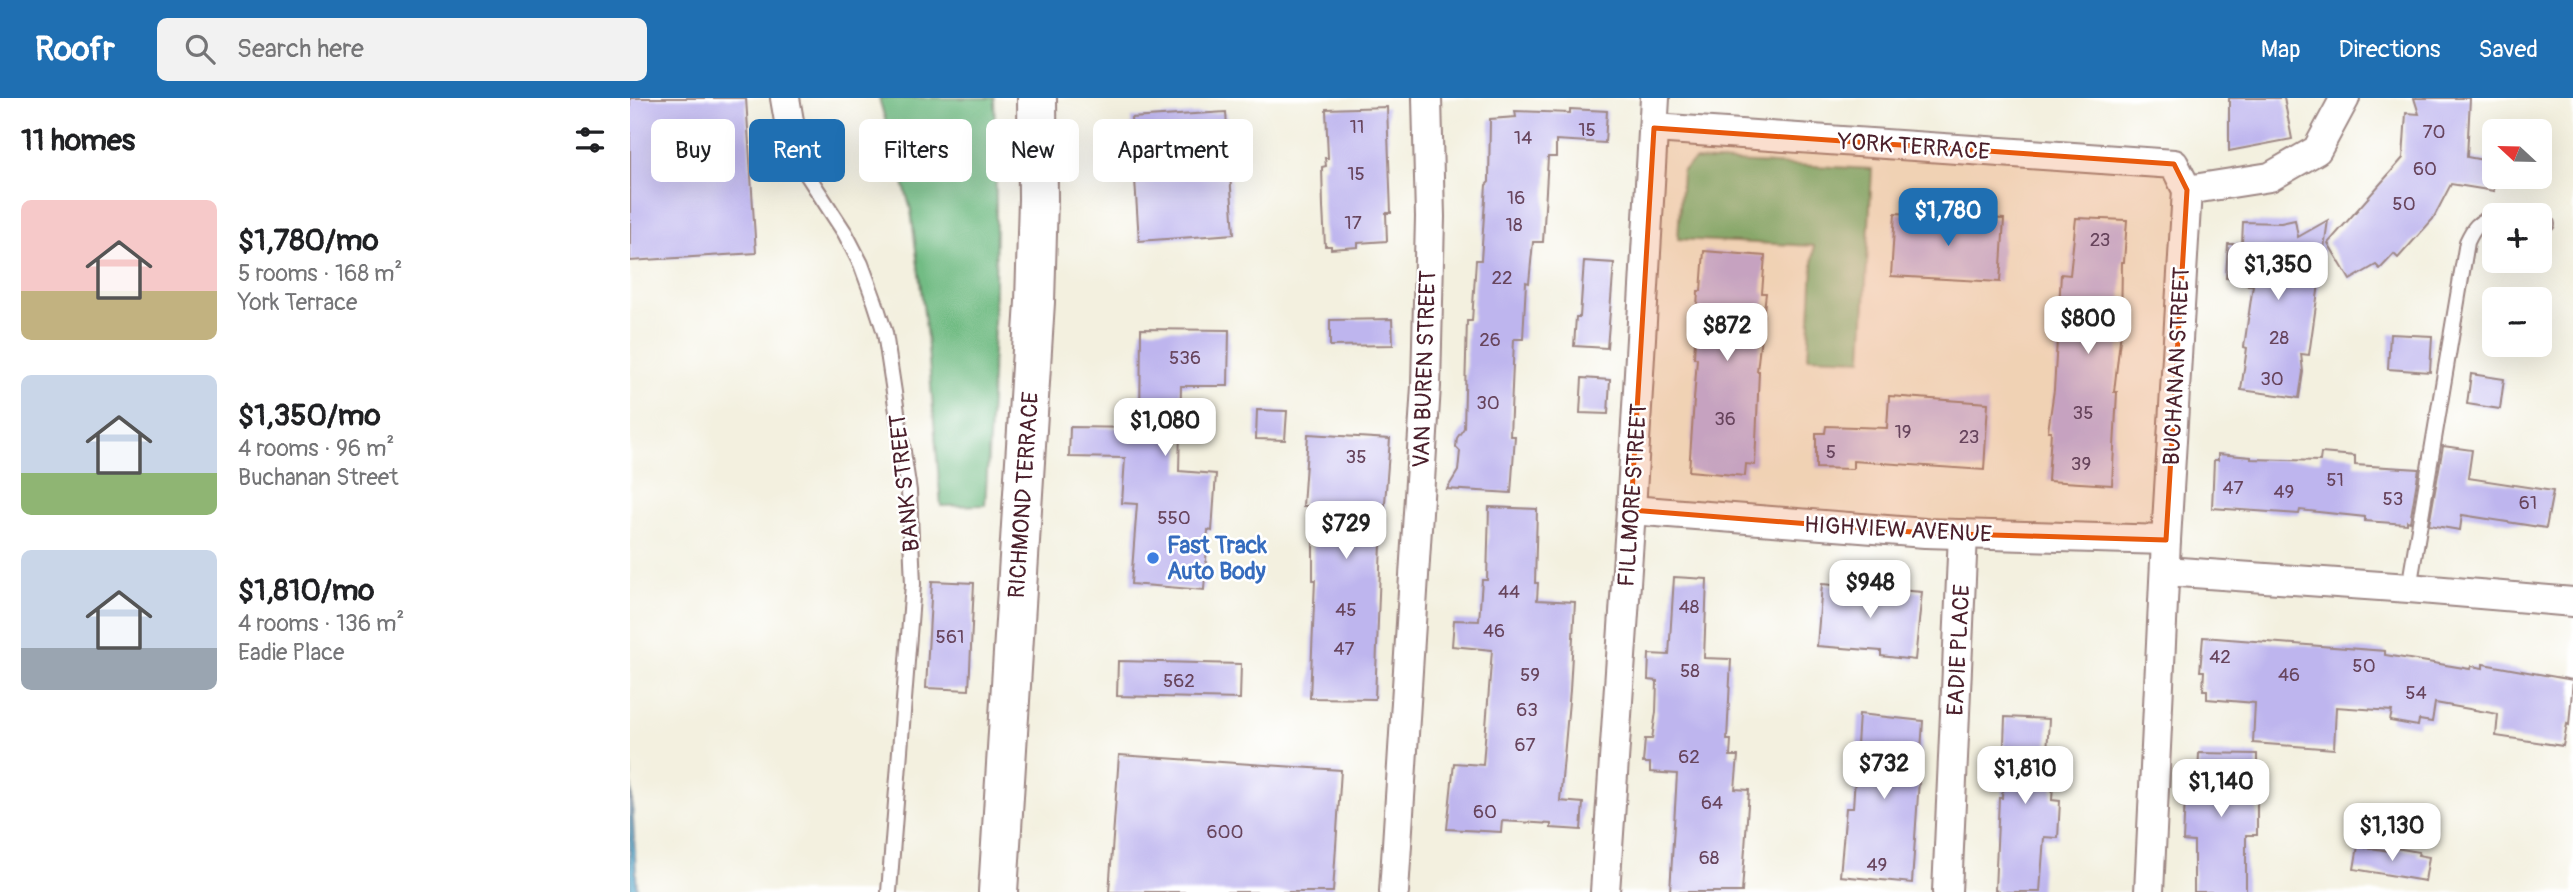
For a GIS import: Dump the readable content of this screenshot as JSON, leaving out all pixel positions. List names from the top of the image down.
{
  "streets": {
    "main road": ["RICHMOND TERRACE"],
    "street": [
      "YORK TERRACE",
      "BUCHANAN STREET",
      "VAN BUREN STREET",
      "BANK STREET",
      "FILLMORE STREET",
      "HIGHVIEW AVENUE",
      "EADIE PLACE"
    ]
  },
  "crossings": [
    ["YORK TERRACE", "BUCHANAN STREET"],
    ["YORK TERRACE", "FILLMORE STREET"],
    ["BUCHANAN STREET", "HIGHVIEW AVENUE"],
    ["FILLMORE STREET", "HIGHVIEW AVENUE"],
    ["HIGHVIEW AVENUE", "EADIE PLACE"]
  ],
  "places": ["Fast Track Auto Body"],
  "house_numbers": [
    "11",
    "15",
    "70",
    "14",
    "60",
    "15",
    "16",
    "50",
    "17",
    "18",
    "23",
    "22",
    "28",
    "26",
    "536",
    "30",
    "30",
    "35",
    "36",
    "19",
    "23",
    "5",
    "35",
    "39",
    "51",
    "47",
    "49",
    "53",
    "61",
    "550",
    "44",
    "48",
    "45",
    "46",
    "561",
    "47",
    "42",
    "50",
    "58",
    "59",
    "46",
    "562",
    "54",
    "63",
    "67",
    "62",
    "64",
    "60",
    "600",
    "68",
    "49"
  ],
  "north": "left",
  "page": {
    "header": "Roofr",
    "search": "Search here",
    "nav": ["Map", "Directions", "Saved"],
    "heading": "11 homes",
    "map_buttons": ["+", "−"],
    "chip": [
      "Buy",
      "Rent",
      "Filters",
      "New",
      "Apartment"
    ],
    "list": [
      {
        "name": "$1,780/mo",
        "note": "5 rooms · 168 m² · York Terrace"
      },
      {
        "name": "$1,350/mo",
        "note": "4 rooms · 96 m² · Buchanan Street"
      },
      {
        "name": "$1,810/mo",
        "note": "4 rooms · 136 m² · Eadie Place"
      }
    ],
    "price": [
      "$1,780",
      "$1,350",
      "$800",
      "$872",
      "$1,080",
      "$729",
      "$948",
      "$732",
      "$1,810",
      "$1,140",
      "$1,130"
    ]
  }
}
